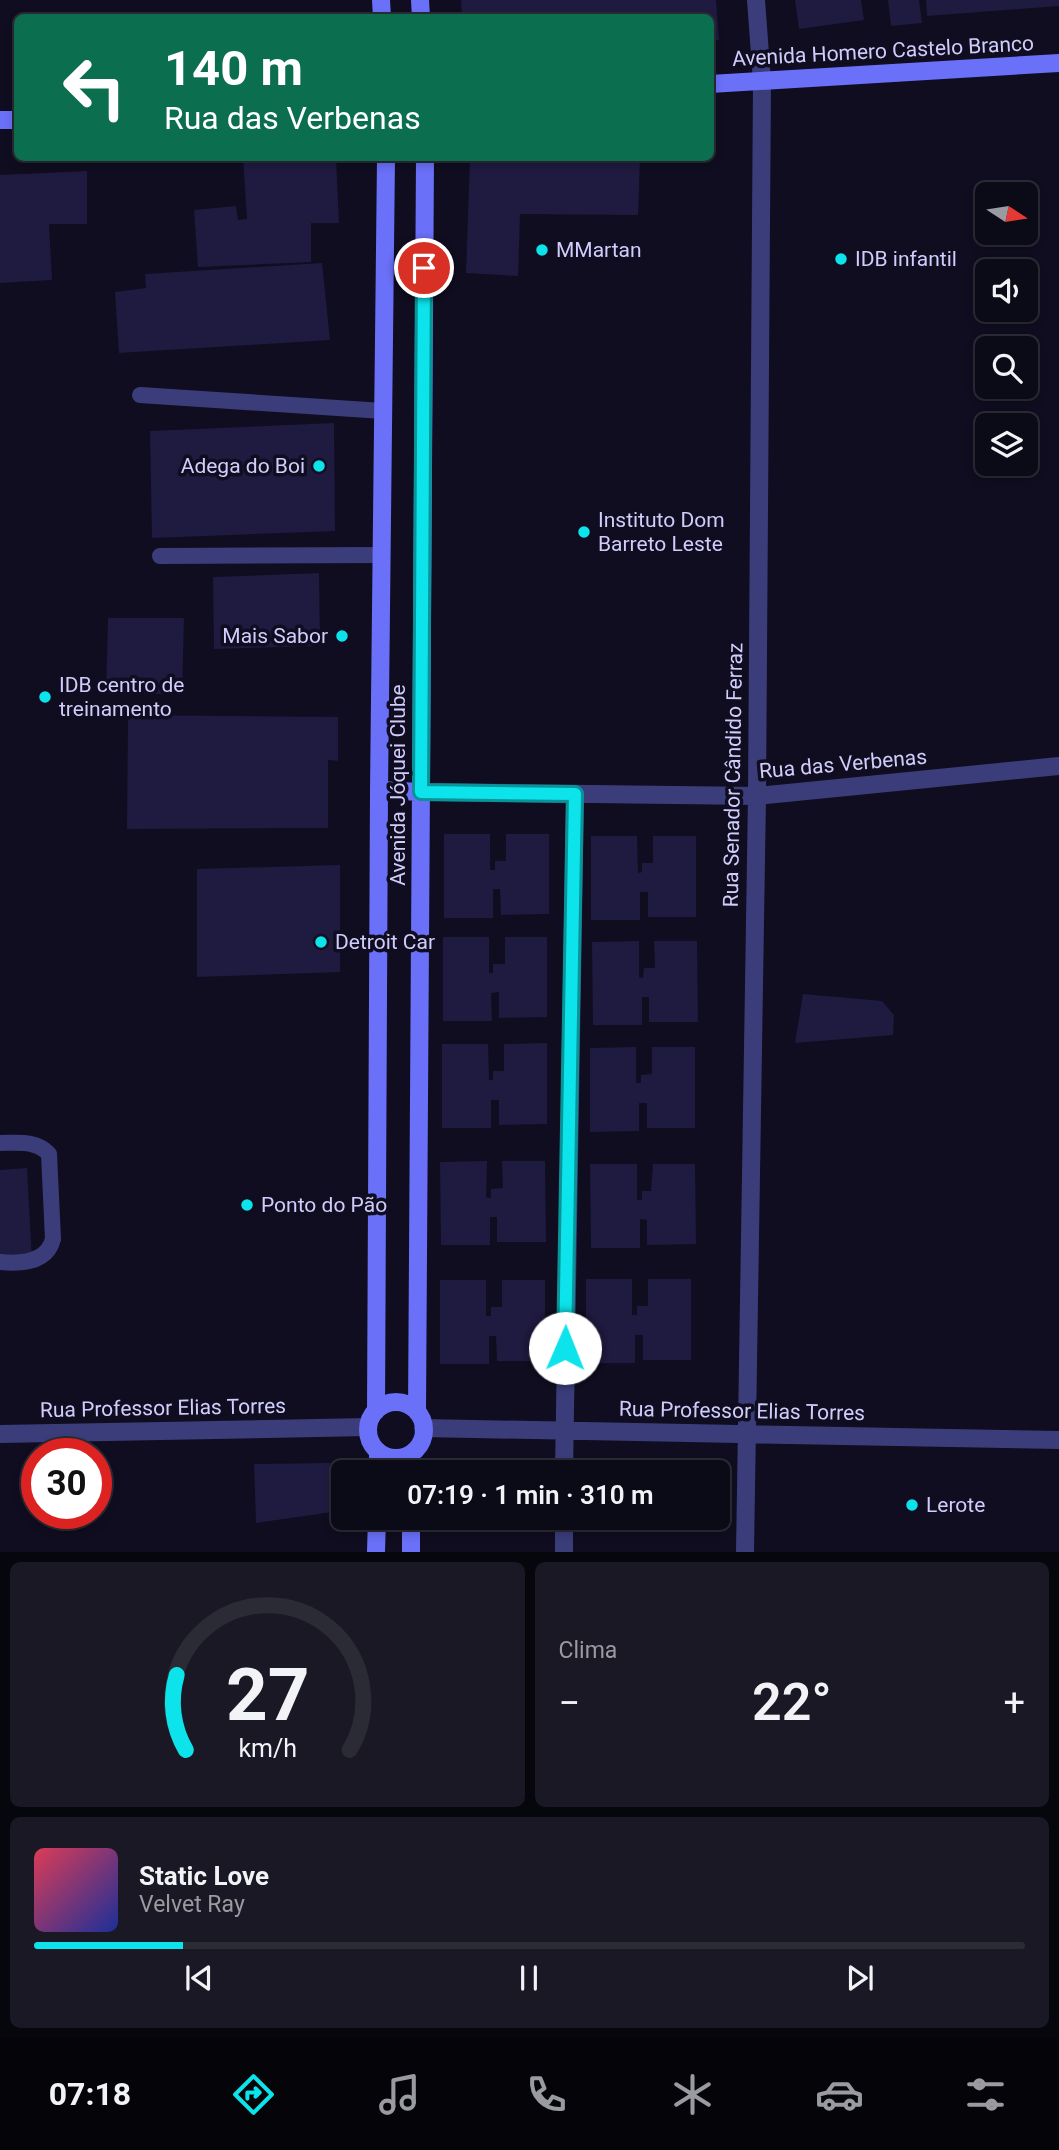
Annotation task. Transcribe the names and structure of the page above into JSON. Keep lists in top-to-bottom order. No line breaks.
{"streets":{"main road":["Avenida Homero Castelo Branco","Avenida Jóquei Clube"],"street":["Rua das Verbenas","Rua Senador Cândido Ferraz","Rua Professor Elias Torres"]},"crossings":[["Avenida Homero Castelo Branco","Rua Senador Cândido Ferraz"],["Rua das Verbenas","Rua Senador Cândido Ferraz"],["Rua das Verbenas","Avenida Jóquei Clube"],["Rua Senador Cândido Ferraz","Rua Professor Elias Torres"],["Avenida Jóquei Clube","Rua Professor Elias Torres"]],"places":["MMartan","IDB infantil","Adega do Boi","Instituto Dom Barreto Leste","Mais Sabor","IDB centro de treinamento","Detroit Car","Ponto do Pão","Lerote"],"north":"right","page":{"turn":["140 m","Rua das Verbenas"],"limit":"30","trip":"07:19 · 1 min · 310 m","tile":"Clima","heat":["−","22°","+"],"song":["Static Love","Velvet Ray"],"tabs":"07:18","gauge":["27","km/h"]}}
